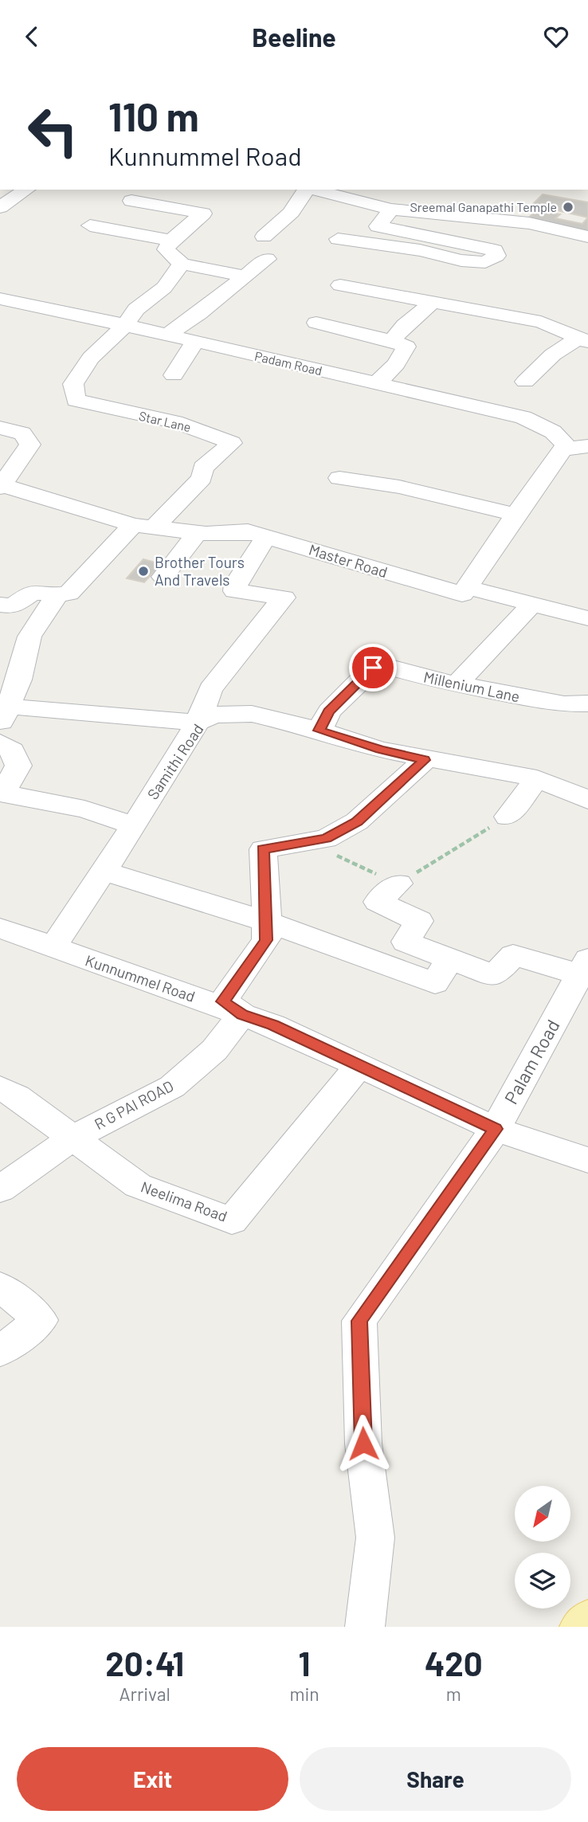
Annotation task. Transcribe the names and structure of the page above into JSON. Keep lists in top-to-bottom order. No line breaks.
{"streets":{"street":["Padam Road","Star Lane","Master Road","Millenium Lane","Samithi Road","Kunnummel Road","Palam Road","R G PAI ROAD","Neelima Road"]},"crossings":[["Padam Road","Star Lane"],["Star Lane","Master Road"],["Millenium Lane","Samithi Road"],["Samithi Road","Kunnummel Road"],["Kunnummel Road","Palam Road"],["Kunnummel Road","R G PAI ROAD"],["Kunnummel Road","Neelima Road"],["R G PAI ROAD","Neelima Road"]],"places":["Sreemal Ganapathi Temple","Brother Tours And Travels"],"north":"bottom left","page":{"header":"Beeline","turn":["110 m","Kunnummel Road"],"eta":["20:41","Arrival","1","min","420","m"],"buttons":["Exit","Share"]}}
